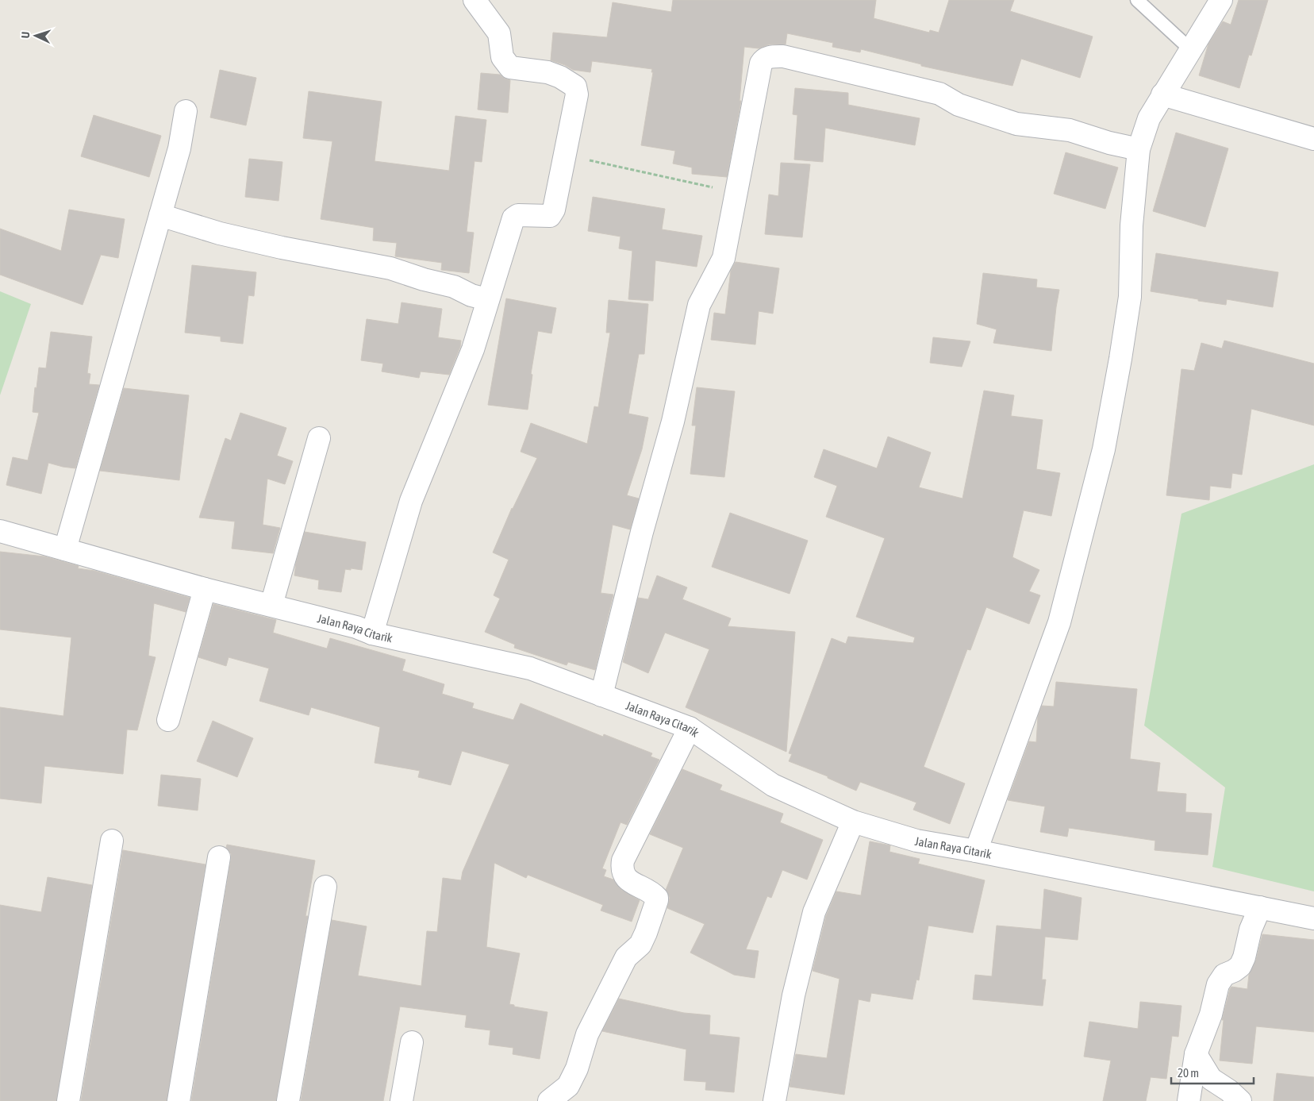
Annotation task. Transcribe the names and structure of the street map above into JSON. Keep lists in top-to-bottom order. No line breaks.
{"streets":{"street":["Jalan Raya Citarik"]},"scale_bar":"20 m","north":"left"}
